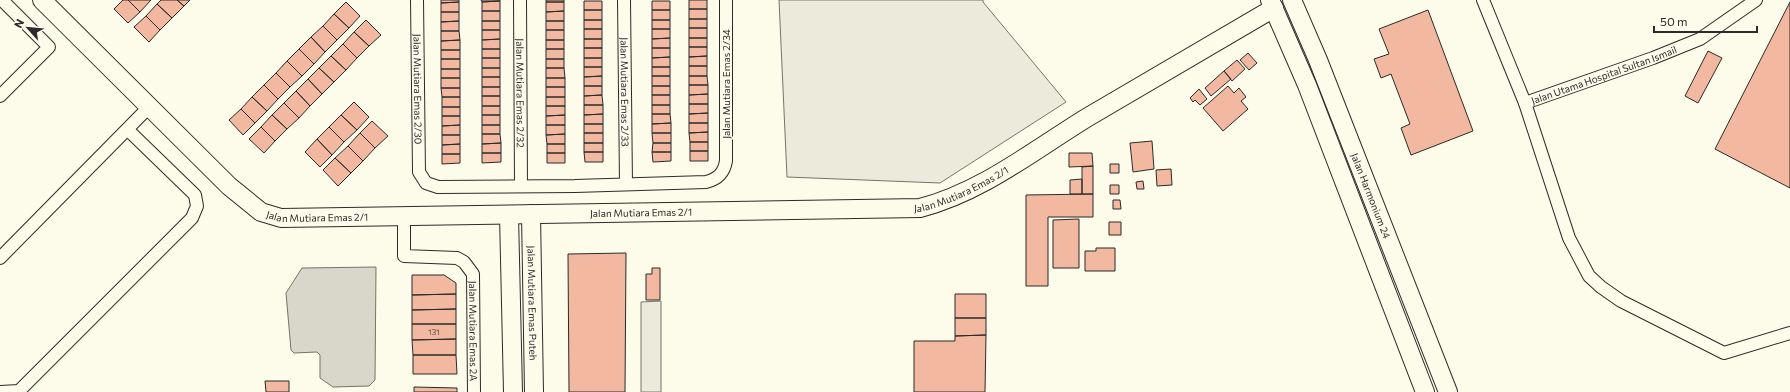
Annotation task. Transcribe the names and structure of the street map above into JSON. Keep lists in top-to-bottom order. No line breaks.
{"streets":{"street":["Jalan Utama Hospital Sultan Ismail","Jalan Mutiara Emas 2/34","Jalan Mutiara Emas 2/30","Jalan Mutiara Emas 2/33","Jalan Mutiara Emas 2/32","Jalan Mutiara Emas 2/1","Jalan Harmonium 24","Jalan Mutiara Emas Puteh","Jalan Mutiara Emas 2A"]},"crossings":[["Jalan Mutiara Emas 2/34","Jalan Mutiara Emas 2/33"],["Jalan Mutiara Emas 2/30","Jalan Mutiara Emas 2/32"],["Jalan Mutiara Emas 2/1","Jalan Harmonium 24"],["Jalan Mutiara Emas 2/1","Jalan Mutiara Emas Puteh"],["Jalan Mutiara Emas 2/1","Jalan Mutiara Emas 2A"]],"house_numbers":["131"],"scale_bar":"50 m","north":"top left"}
